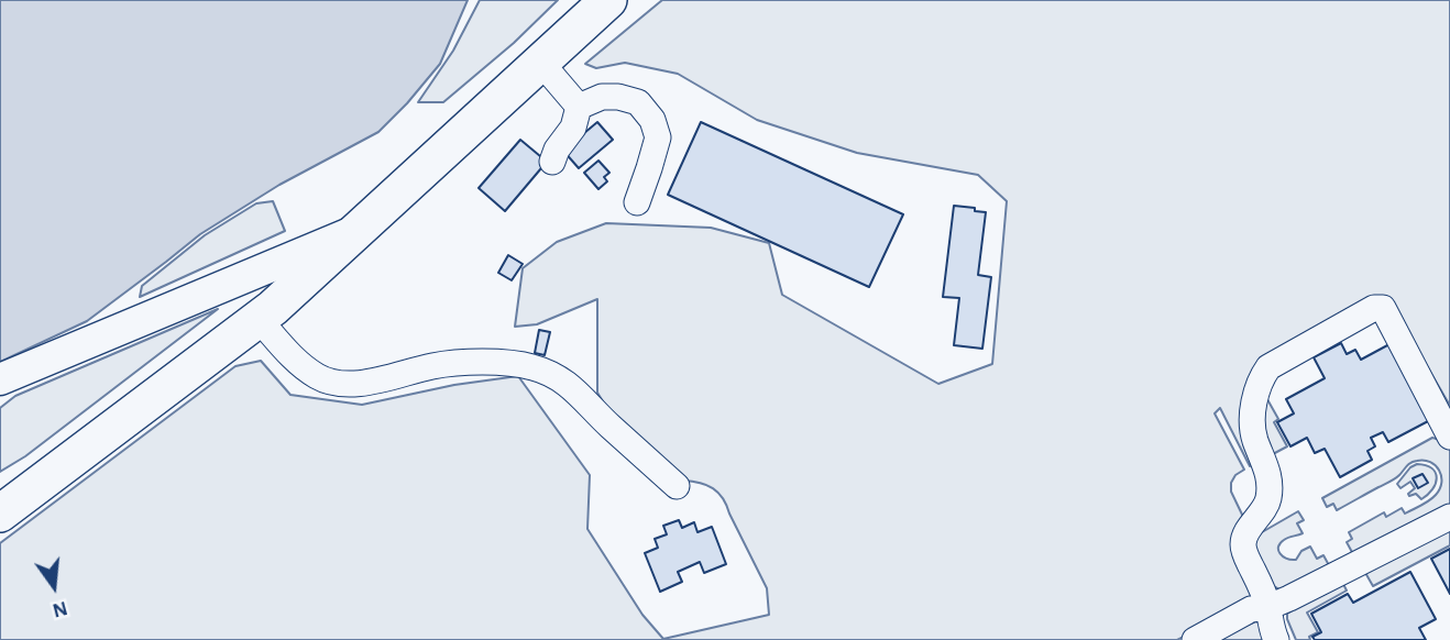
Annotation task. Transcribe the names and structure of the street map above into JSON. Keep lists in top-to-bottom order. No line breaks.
{"north":"bottom"}
